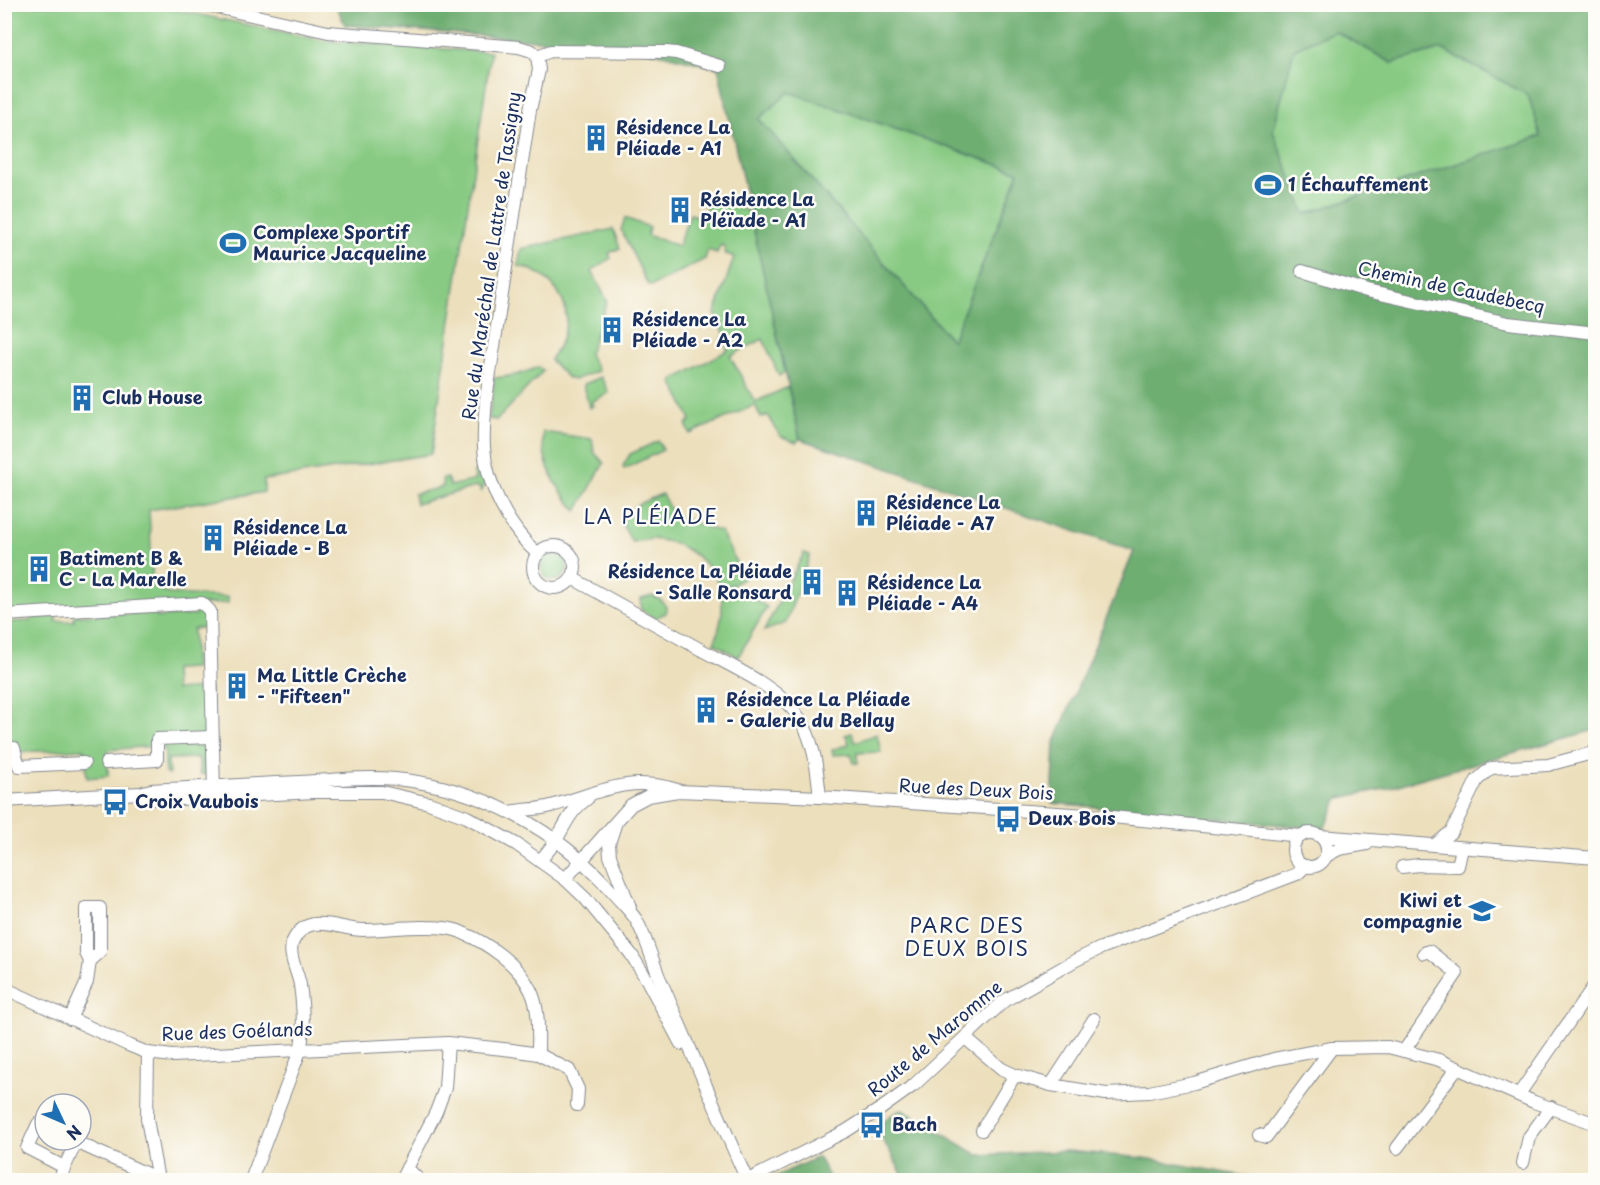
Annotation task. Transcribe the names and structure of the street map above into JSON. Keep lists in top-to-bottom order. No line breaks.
{"streets":{"street":["Rue du Maréchal de Lattre de Tassigny","Chemin de Caudebecq","Rue des Deux Bois","Rue des Goélands","Route de Maromme"]},"crossings":[["Rue des Deux Bois","Route de Maromme"]],"districts":["LA PLÉIADE","PARC DES DEUX BOIS"],"places":{"building":["Résidence La Pléiade - A1","Résidence La Pléïade - A1","Résidence La Pléiade - A2","Club House","Résidence La Pléiade - A7","Résidence La Pléiade - B","Batiment B & C - La Marelle","Résidence La Pléiade - Salle Ronsard","Résidence La Pléiade - A4","Ma Little Crèche - \"Fifteen\"","Résidence La Pléiade - Galerie du Bellay"],"sports":["1 Échauffement","Complexe Sportif Maurice Jacqueline"],"bus stop":["Croix Vaubois","Deux Bois","Bach"],"school or university":["Kiwi et compagnie"]},"north":"bottom right"}
